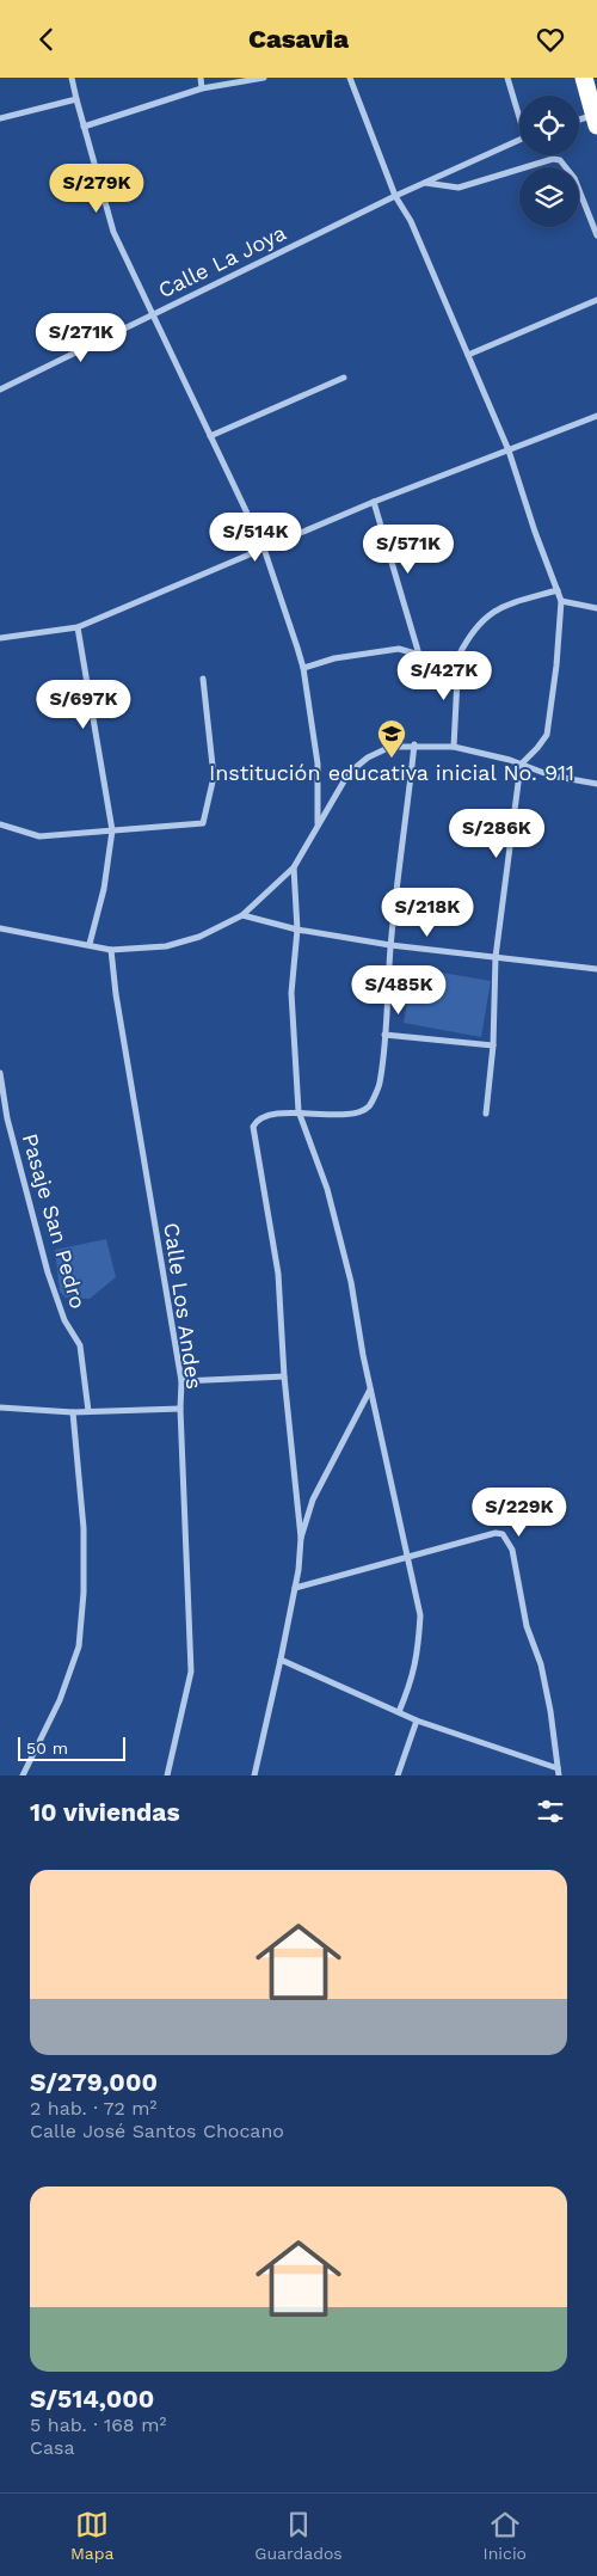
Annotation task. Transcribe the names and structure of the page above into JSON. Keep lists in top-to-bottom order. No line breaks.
{"streets":{"street":["Calle La Joya","Pasaje San Pedro","Calle Los Andes"]},"places":{"school or university":["Institución educativa inicial No. 911"]},"scale_bar":"50 m","page":{"header":"Casavia","price":["S/279K","S/271K","S/514K","S/571K","S/427K","S/697K","S/286K","S/218K","S/485K","S/229K"],"scale":"50 m","heading":"10 viviendas","list":[{"name":"S/279,000","note":"2 hab. · 72 m² · Calle José Santos Chocano"},{"name":"S/514,000","note":"5 hab. · 168 m² · Casa"}],"tabs":["Mapa","Guardados","Inicio"]}}
